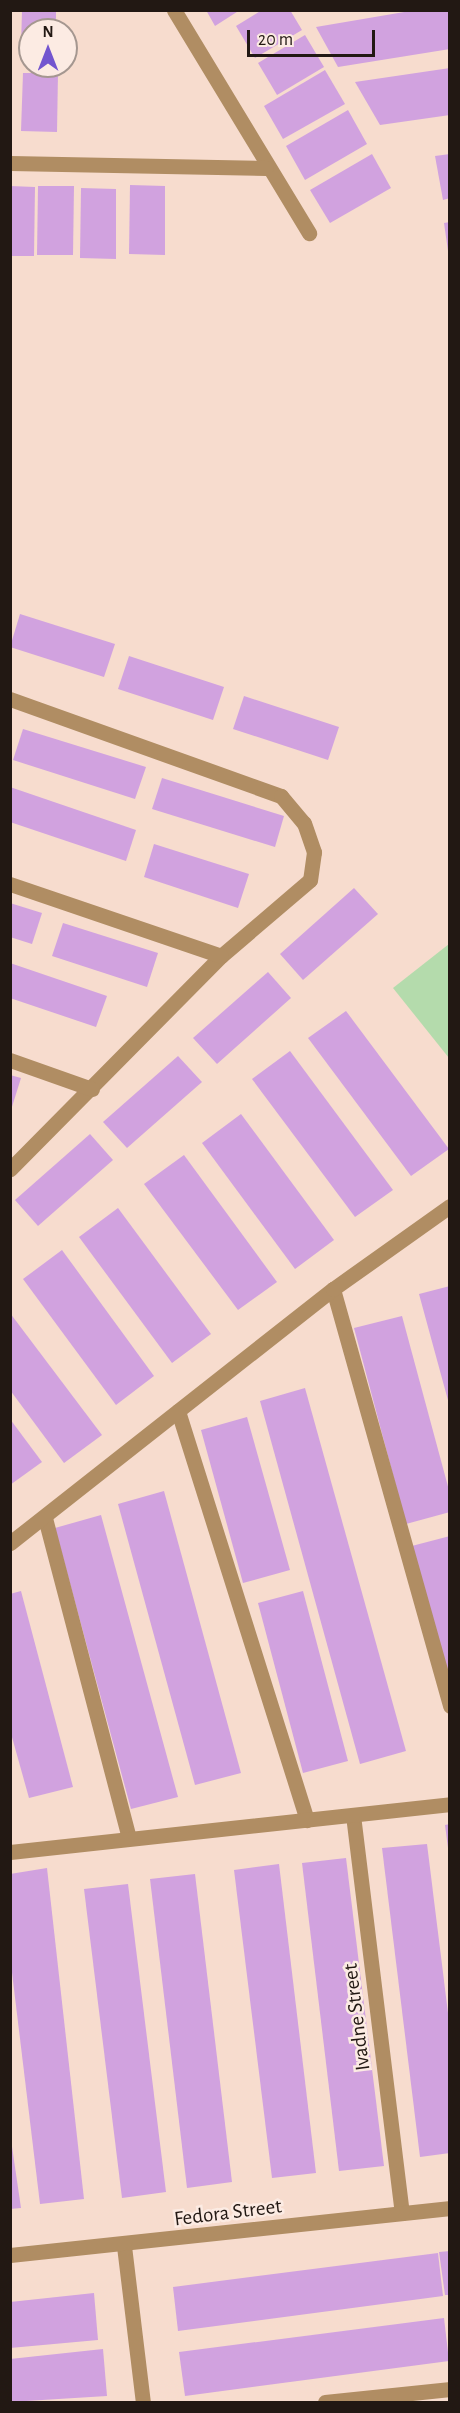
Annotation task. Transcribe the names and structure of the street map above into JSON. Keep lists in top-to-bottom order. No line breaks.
{"streets":{"street":["Ivadne Street","Fedora Street"]},"crossings":[["Ivadne Street","Fedora Street"]],"scale_bar":"20 m","north":"top"}
